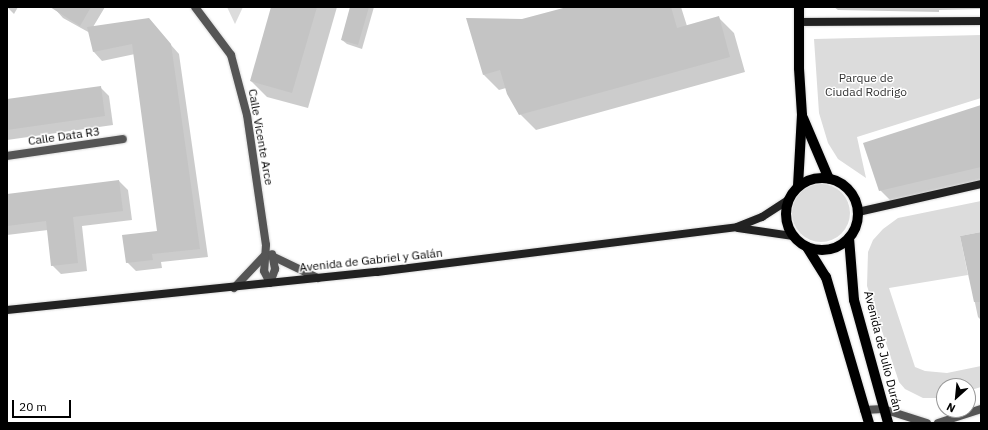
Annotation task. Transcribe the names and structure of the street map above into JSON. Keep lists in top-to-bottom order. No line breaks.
{"streets":{"main road":["Avenida de Julio Durán"],"street":["Calle Data R3","Calle Vicente Arce","Avenida de Gabriel y Galán"]},"crossings":[["Avenida de Gabriel y Galán","Avenida de Julio Durán"]],"parks":["Parque de Ciudad Rodrigo"],"scale_bar":"20 m","north":"bottom left"}
